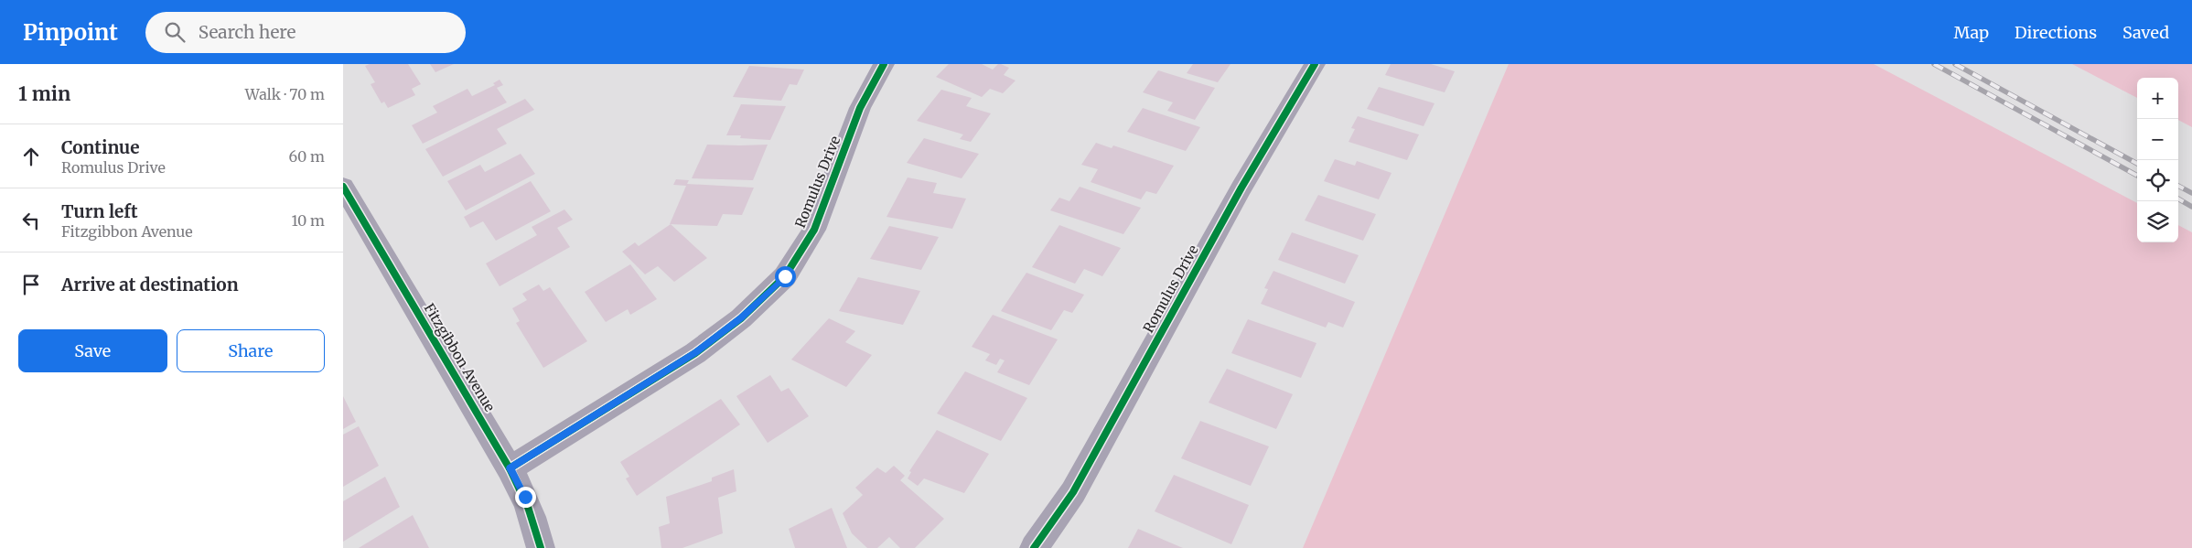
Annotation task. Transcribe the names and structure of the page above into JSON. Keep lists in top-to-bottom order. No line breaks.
{"streets":{"street":["Romulus Drive","Fitzgibbon Avenue"]},"crossings":[["Romulus Drive","Fitzgibbon Avenue"]],"page":{"header":"Pinpoint","search":"Search here","nav":["Map","Directions","Saved"],"heading":["1 min","Walk · 70 m"],"map_buttons":["+","−"],"list":[["Continue","Romulus Drive","60 m"],["Turn left","Fitzgibbon Avenue","10 m"],"Arrive at destination"],"buttons":["Save","Share"]}}
